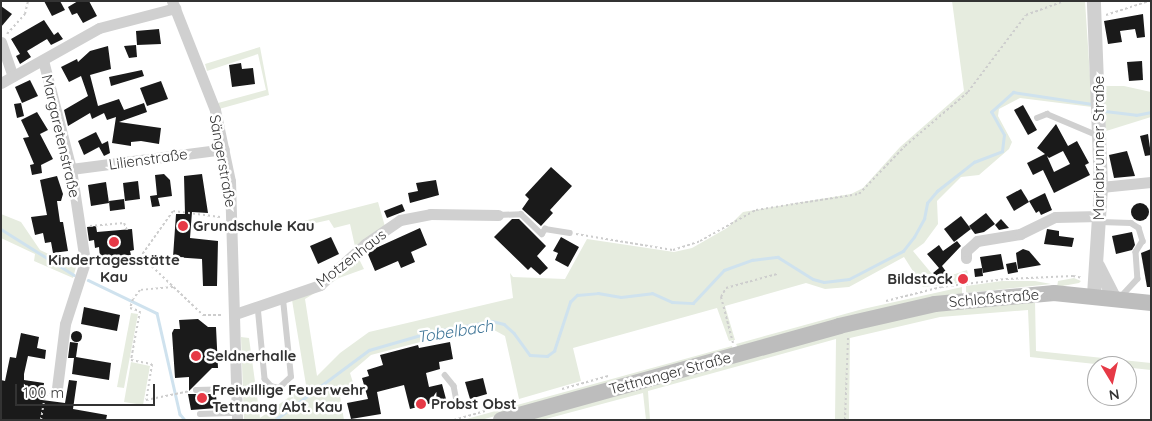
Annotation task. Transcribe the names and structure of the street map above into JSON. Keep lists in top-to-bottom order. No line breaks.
{"streets":{"main road":["Schloßstraße","Tettnanger Straße"],"street":["Margaretenstraße","Mariabrunner Straße","Lilienstraße","Sängerstraße","Motzenhaus"]},"crossings":[["Margaretenstraße","Lilienstraße"],["Mariabrunner Straße","Schloßstraße"],["Lilienstraße","Sängerstraße"],["Sängerstraße","Motzenhaus"],["Schloßstraße","Tettnanger Straße"]],"water":["Tobelbach"],"places":["Grundschule Kau","Kindertagesstätte Kau","Bildstock","Seldnerhalle","Freiwillige Feuerwehr Tettnang Abt. Kau","Probst Obst"],"scale_bar":"100 m","north":"bottom"}
